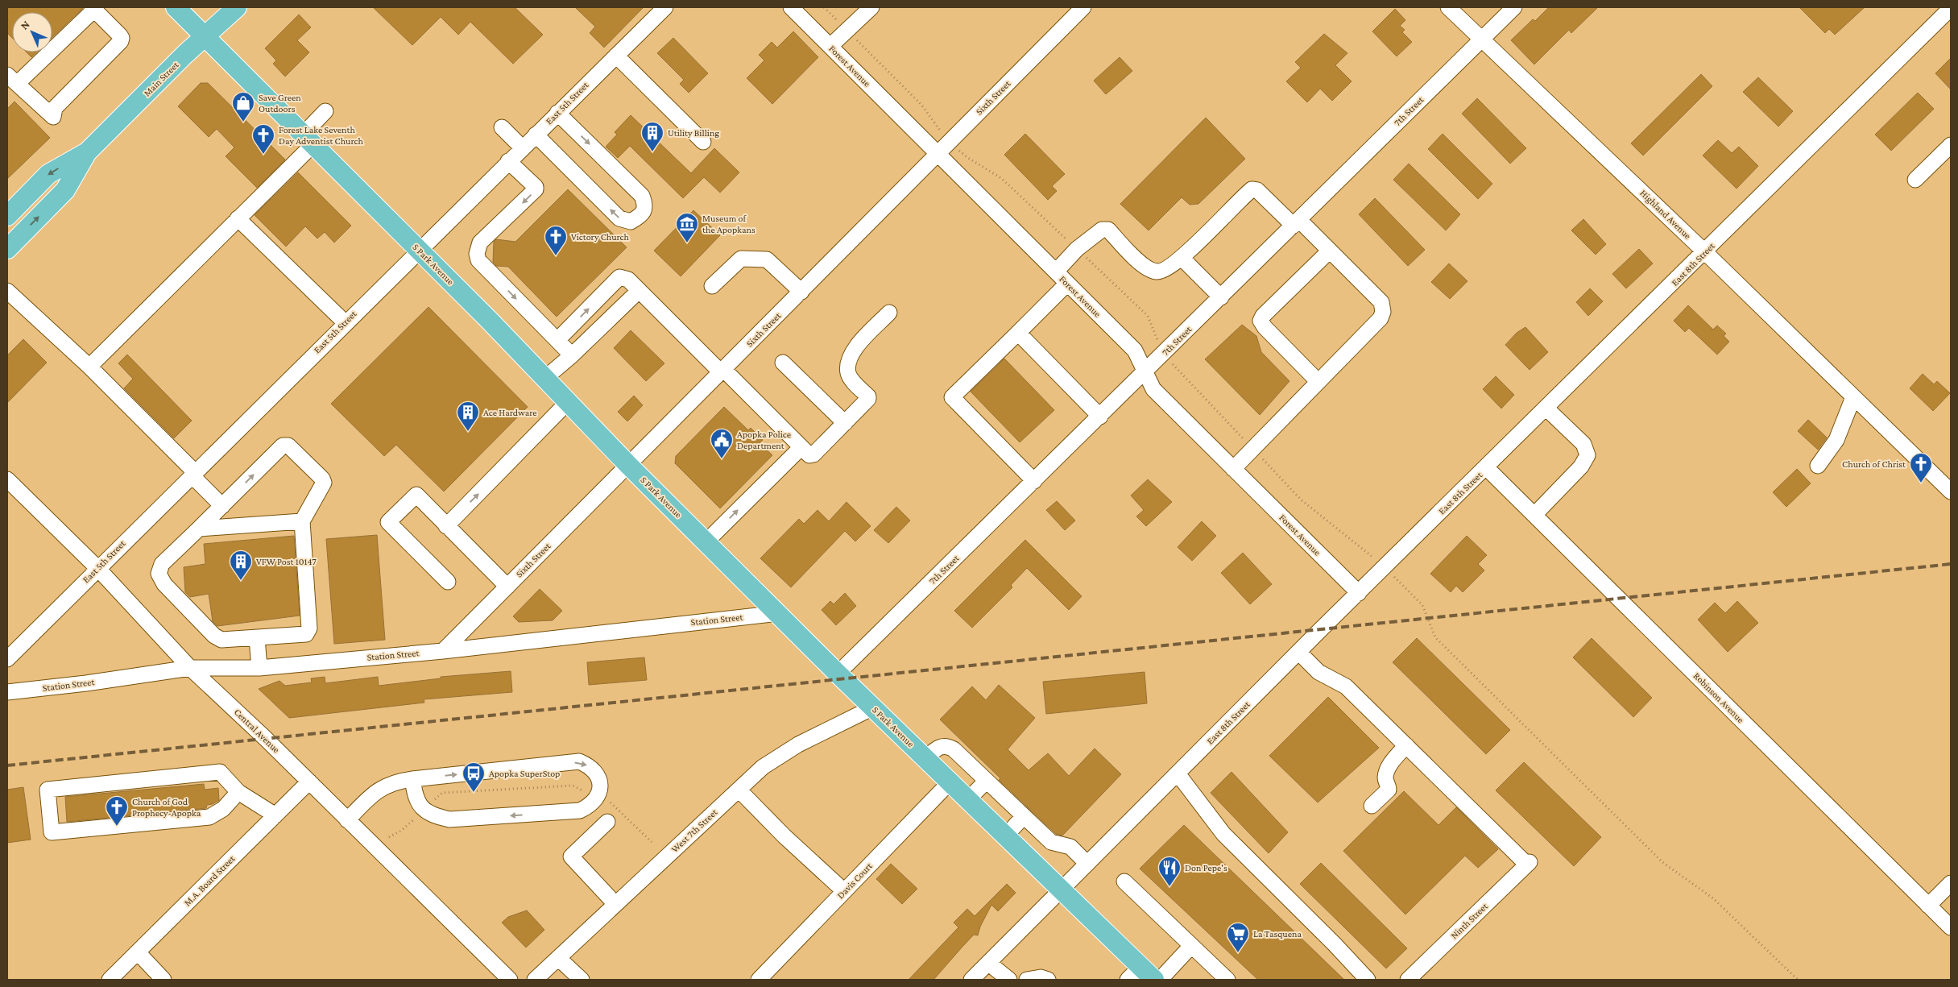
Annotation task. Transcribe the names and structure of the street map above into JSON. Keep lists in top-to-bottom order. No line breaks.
{"streets":{"main road":["Main Street","S Park Avenue"],"street":["Forest Avenue","Sixth Street","East 5th Street","7th Street","Highland Avenue","East 8th Street","Station Street","Robinson Avenue","Central Avenue","West 7th Street","M.A. Board Street","Davis Court","Ninth Street"]},"crossings":[["Forest Avenue","Sixth Street"],["Forest Avenue","7th Street"],["Forest Avenue","East 8th Street"],["Main Street","S Park Avenue"],["Sixth Street","S Park Avenue"],["Sixth Street","Station Street"],["East 5th Street","S Park Avenue"],["East 5th Street","Central Avenue"],["7th Street","Highland Avenue"],["7th Street","S Park Avenue"],["Highland Avenue","East 8th Street"],["S Park Avenue","East 8th Street"],["S Park Avenue","Station Street"],["S Park Avenue","West 7th Street"],["S Park Avenue","Davis Court"],["East 8th Street","Robinson Avenue"],["Station Street","Central Avenue"],["Central Avenue","M.A. Board Street"]],"places":{"shop":["Save Green Outdoors"],"building":["Utility Billing","Ace Hardware","VFW Post 10147"],"church":["Forest Lake Seventh Day Adventist Church","Victory Church","Church of Christ","Church of God Prophecy-Apopka"],"museum":["Museum of the Apopkans"],"public building":["Apopka Police Department"],"bus stop":["Apopka SuperStop"],"restaurant":["Don Pepe's"],"supermarket":["La Tasquena"]},"north":"top left"}
